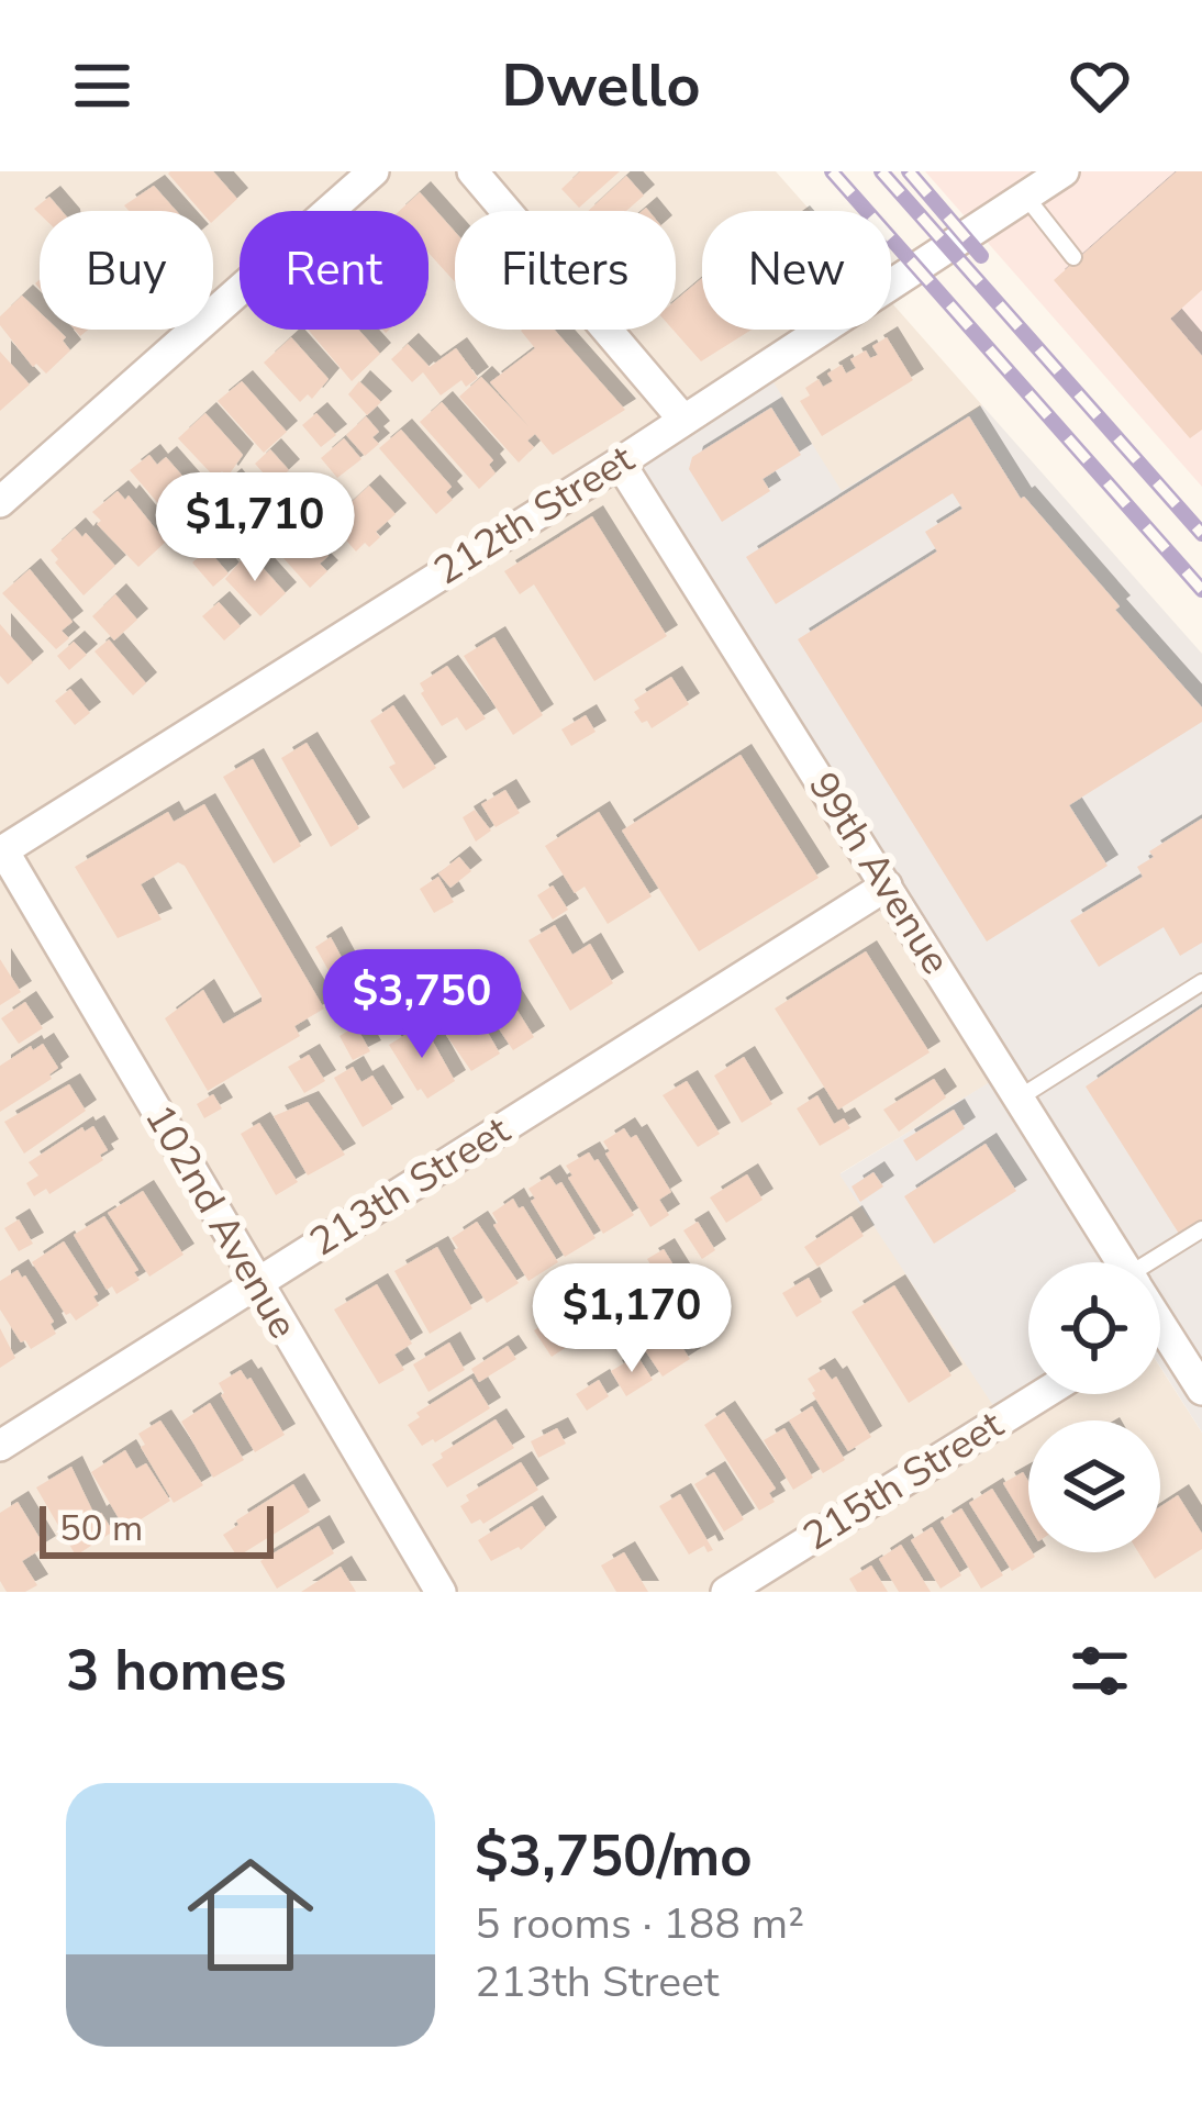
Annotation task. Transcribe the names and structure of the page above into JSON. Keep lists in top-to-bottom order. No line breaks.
{"streets":{"street":["212th Street","99th Avenue","213th Street","102nd Avenue","215th Street"]},"crossings":[["212th Street","99th Avenue"],["212th Street","102nd Avenue"],["99th Avenue","213th Street"],["213th Street","102nd Avenue"]],"scale_bar":"50 m","page":{"header":"Dwello","chip":["Buy","Rent","Filters","New"],"price":["$1,710","$3,750","$1,170"],"scale":"50 m","heading":"3 homes","list":[{"name":"$3,750/mo","note":"5 rooms · 188 m² · 213th Street"}]}}
